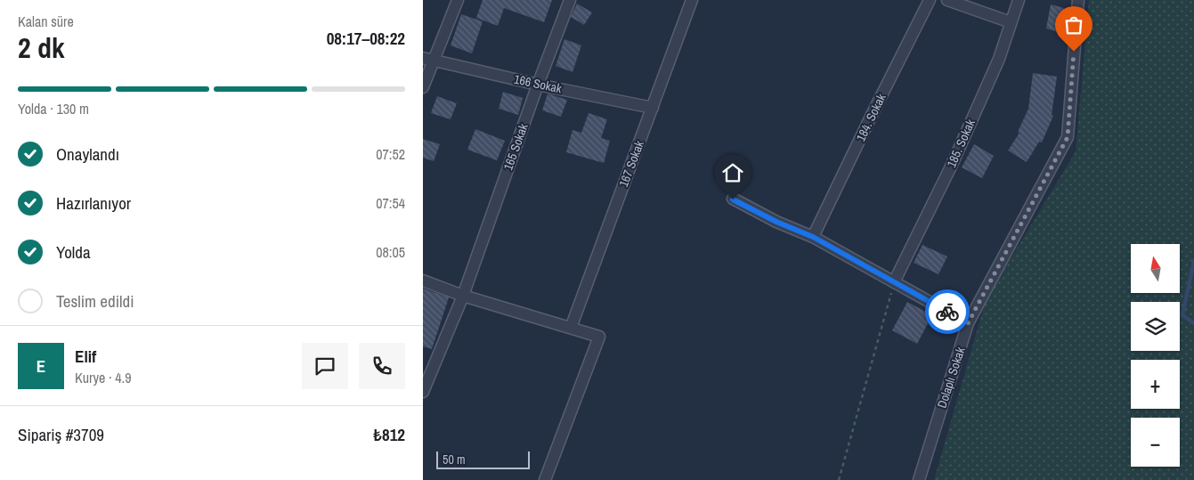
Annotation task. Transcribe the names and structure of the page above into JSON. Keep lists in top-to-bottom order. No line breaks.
{"streets":{"street":["166 Sokak","184. Sokak","185. Sokak","165 Sokak","167 Sokak","Dolaplı Sokak"]},"crossings":[["166 Sokak","165 Sokak"],["166 Sokak","167 Sokak"]],"scale_bar":"50 m","north":"top","page":{"heading":["2 dk","Kalan süre","08:17–08:22"],"panel":["Elif","Kurye · 4.9","Sipariş #3709","₺812"],"bar":"Yolda · 130 m","list":[["Onaylandı","07:52"],["Hazırlanıyor","07:54"],["Yolda","08:05"],"Teslim edildi"],"map_buttons":["+","−"],"round":"E","scale":"50 m"}}
